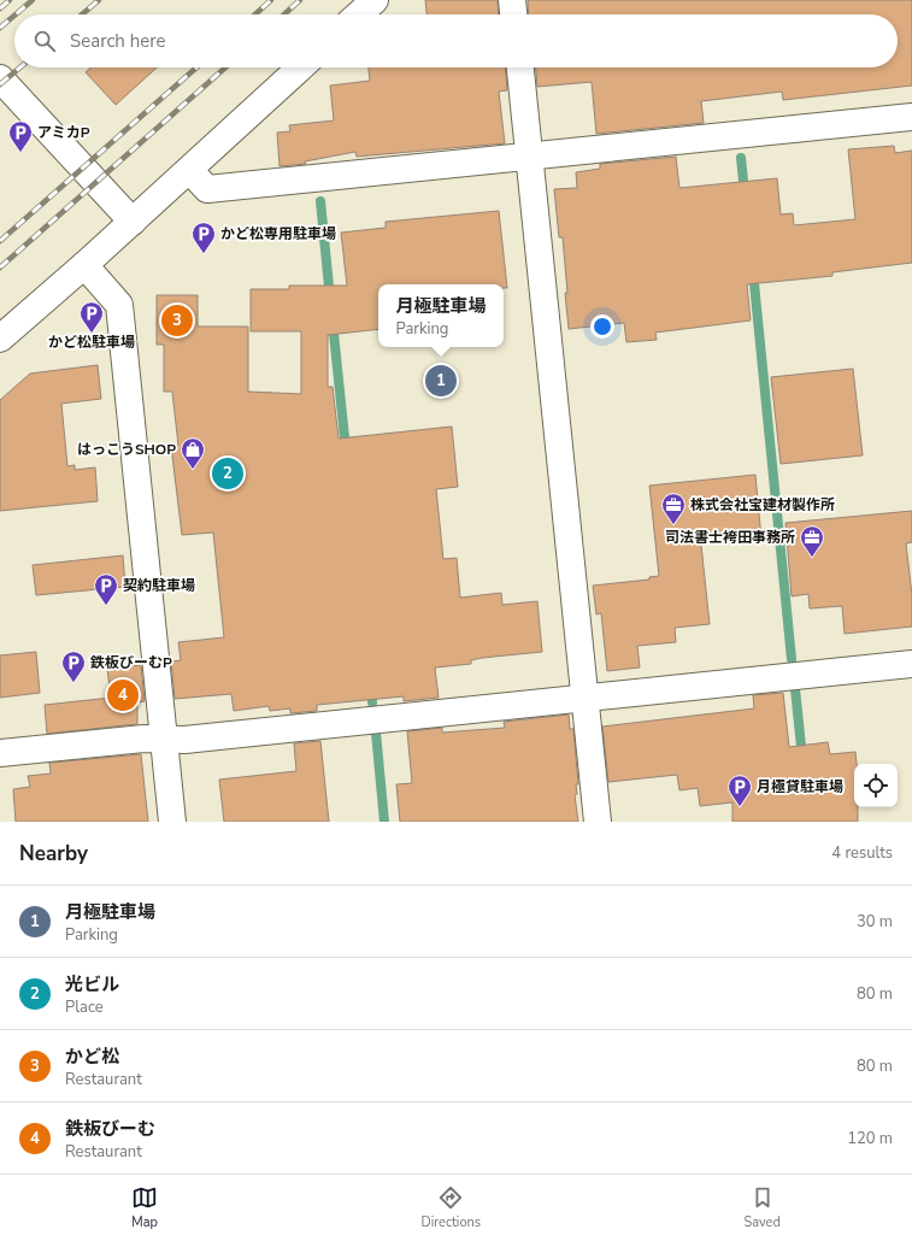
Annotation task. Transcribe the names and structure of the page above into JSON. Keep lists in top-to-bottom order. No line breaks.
{"places":{"parking":["アミカP","かど松専用駐車場","かど松駐車場","契約駐車場","鉄板びーむP","月極貸駐車場"],"shop":["はっこうSHOP"],"office":["株式会社宝建材製作所","司法書士袴田事務所"]},"page":{"search":"Search here","popup":["月極駐車場","Parking"],"pins":["3","1","2","4"],"heading":["Nearby","4 results"],"list":[{"mark":"1","name":"月極駐車場","note":"Parking","value":"30 m"},{"mark":"2","name":"光ビル","note":"Place","value":"80 m"},{"mark":"3","name":"かど松","note":"Restaurant","value":"80 m"},{"mark":"4","name":"鉄板びーむ","note":"Restaurant","value":"120 m"}],"nav":["Map","Directions","Saved"]}}
